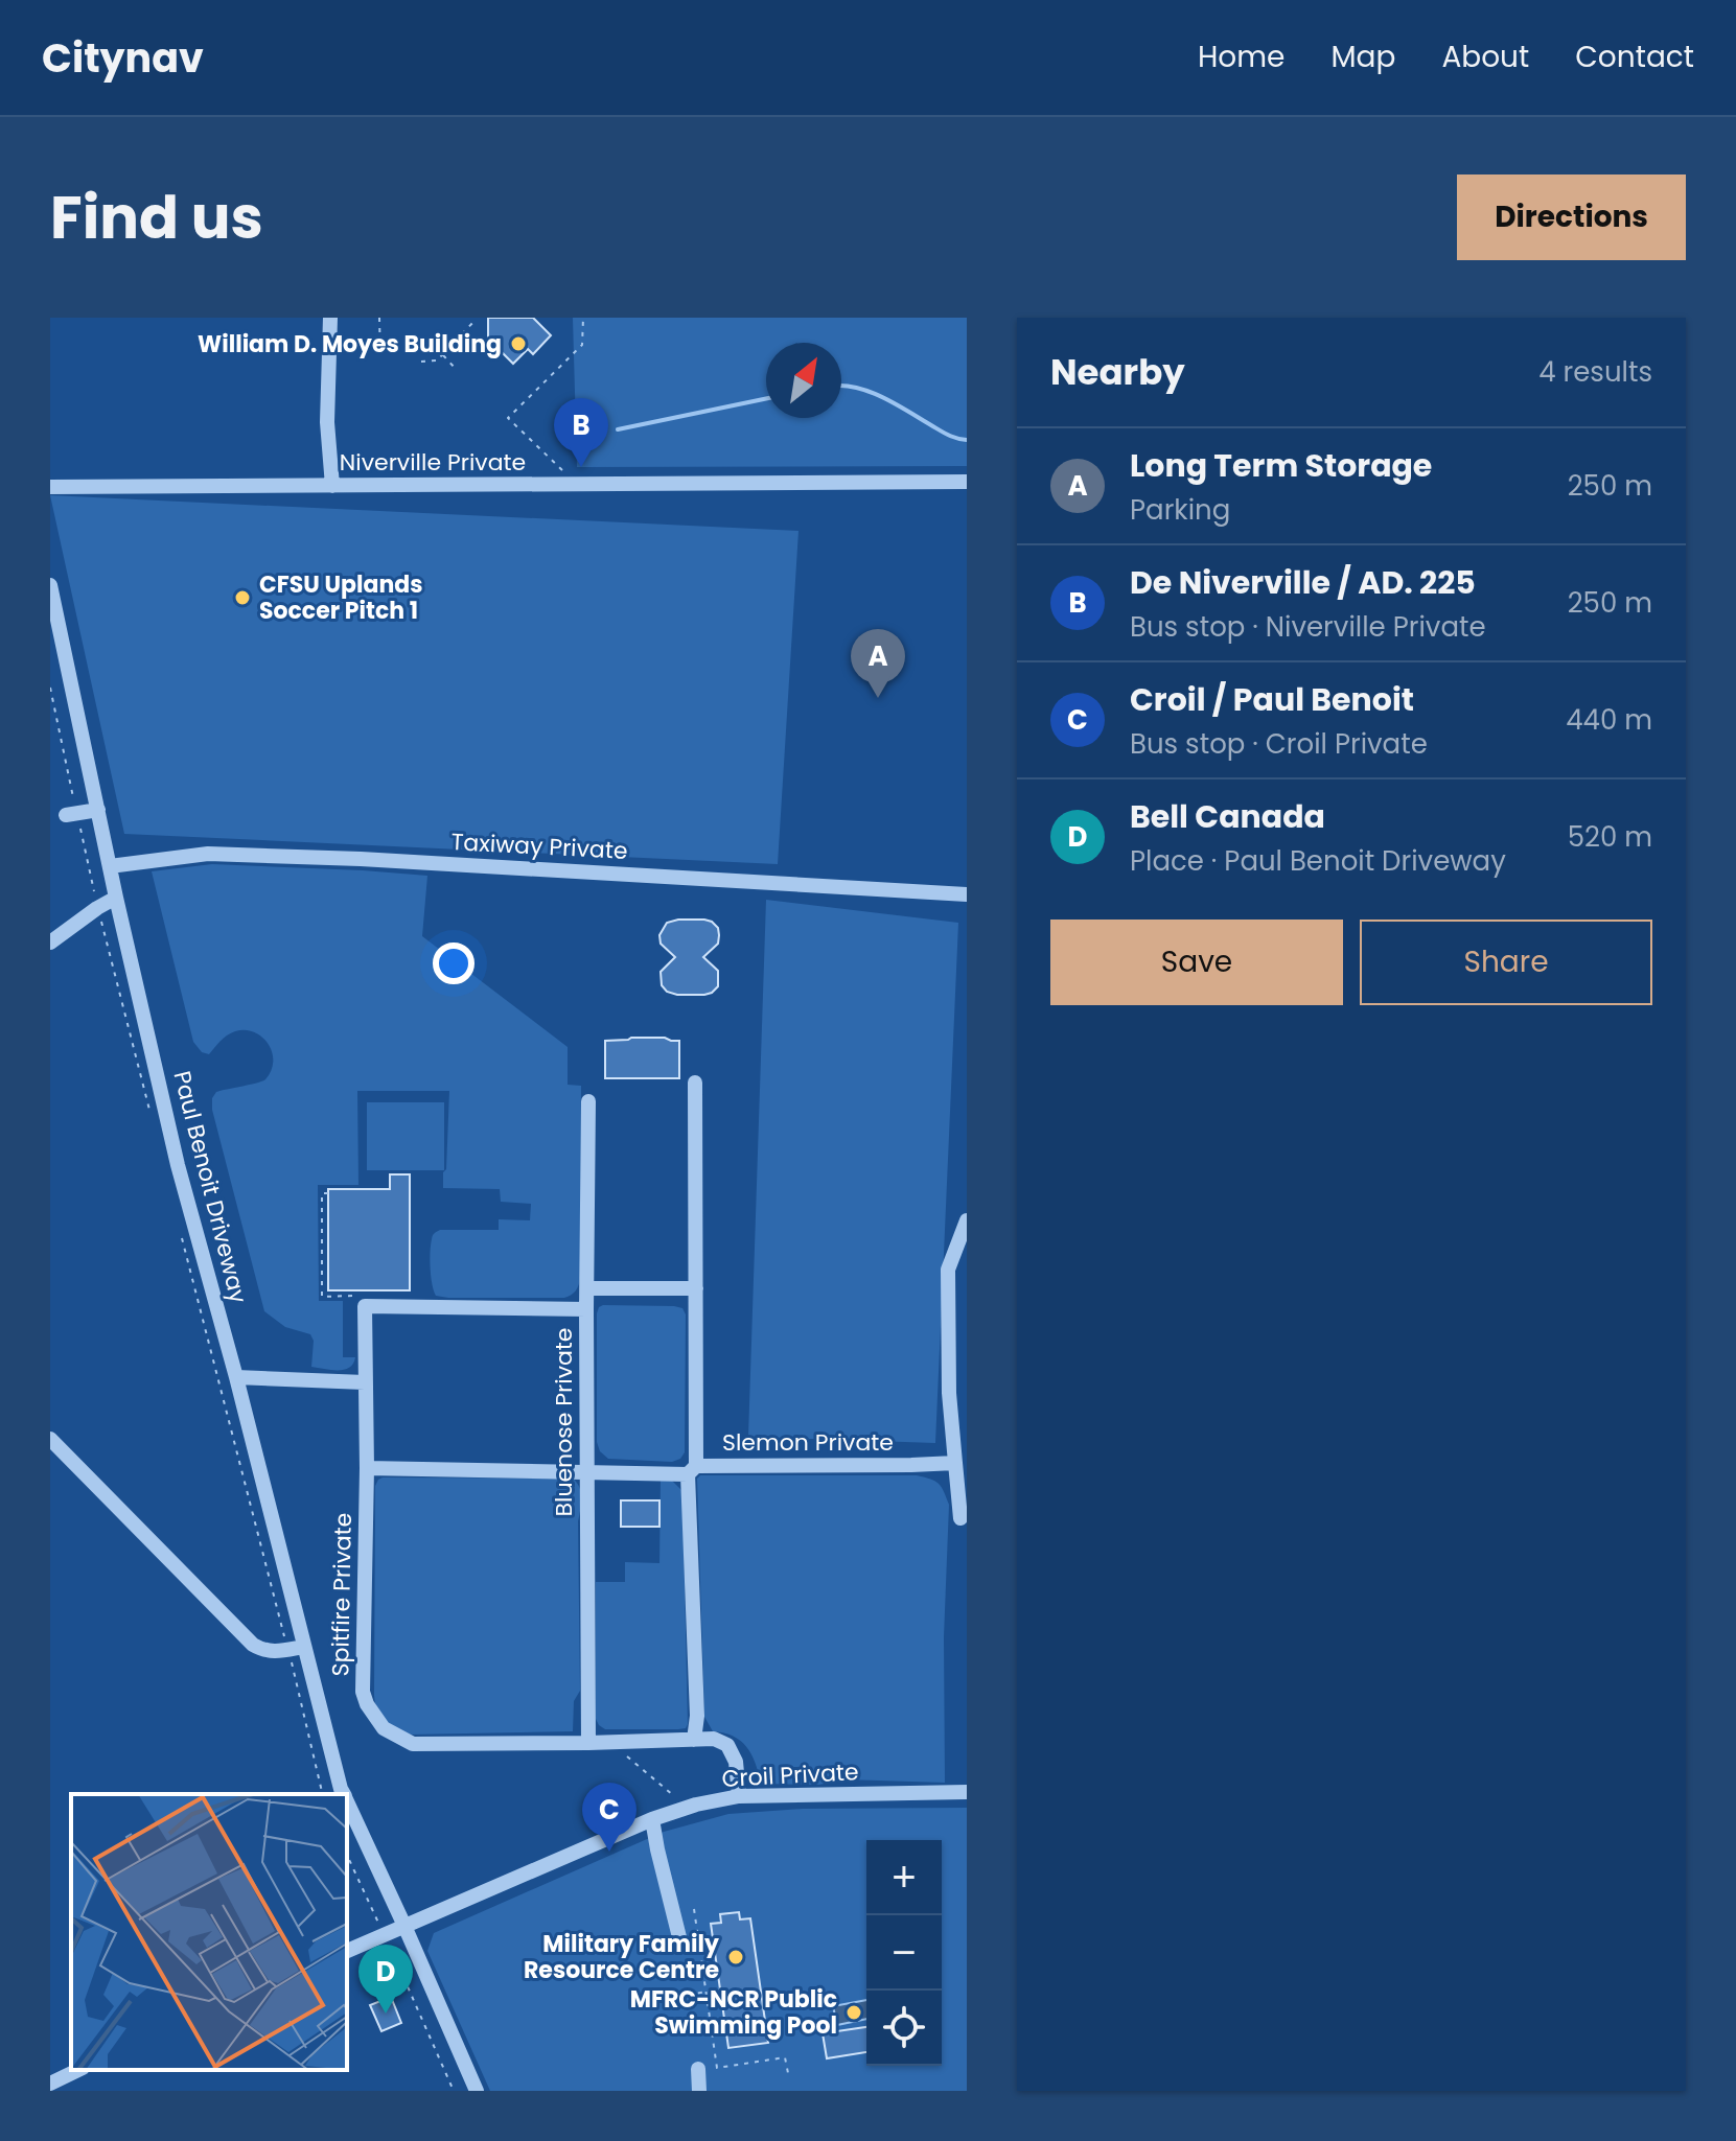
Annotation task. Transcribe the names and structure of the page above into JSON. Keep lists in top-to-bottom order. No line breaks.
{"streets":{"street":["Niverville Private","Taxiway Private","Paul Benoit Driveway","Bluenose Private","Slemon Private","Spitfire Private","Croil Private"]},"crossings":[["Taxiway Private","Paul Benoit Driveway"],["Paul Benoit Driveway","Croil Private"],["Bluenose Private","Slemon Private"],["Bluenose Private","Spitfire Private"],["Slemon Private","Spitfire Private"],["Spitfire Private","Croil Private"]],"places":["William D. Moyes Building","CFSU Uplands Soccer Pitch 1","Military Family Resource Centre","MFRC-NCR Public Swimming Pool"],"north":"top right","page":{"header":"Citynav","nav":["Home","Map","About","Contact"],"title":"Find us","buttons":["Directions",["Save","Share"]],"heading":["Nearby","4 results"],"pins":["B","A","C","D"],"list":[{"mark":"A","name":"Long Term Storage","note":"Parking","value":"250 m"},{"mark":"B","name":"De Niverville / AD. 225","note":"Bus stop · Niverville Private","value":"250 m"},{"mark":"C","name":"Croil / Paul Benoit","note":"Bus stop · Croil Private","value":"440 m"},{"mark":"D","name":"Bell Canada","note":"Place · Paul Benoit Driveway","value":"520 m"}],"map_buttons":["+","−"]}}
